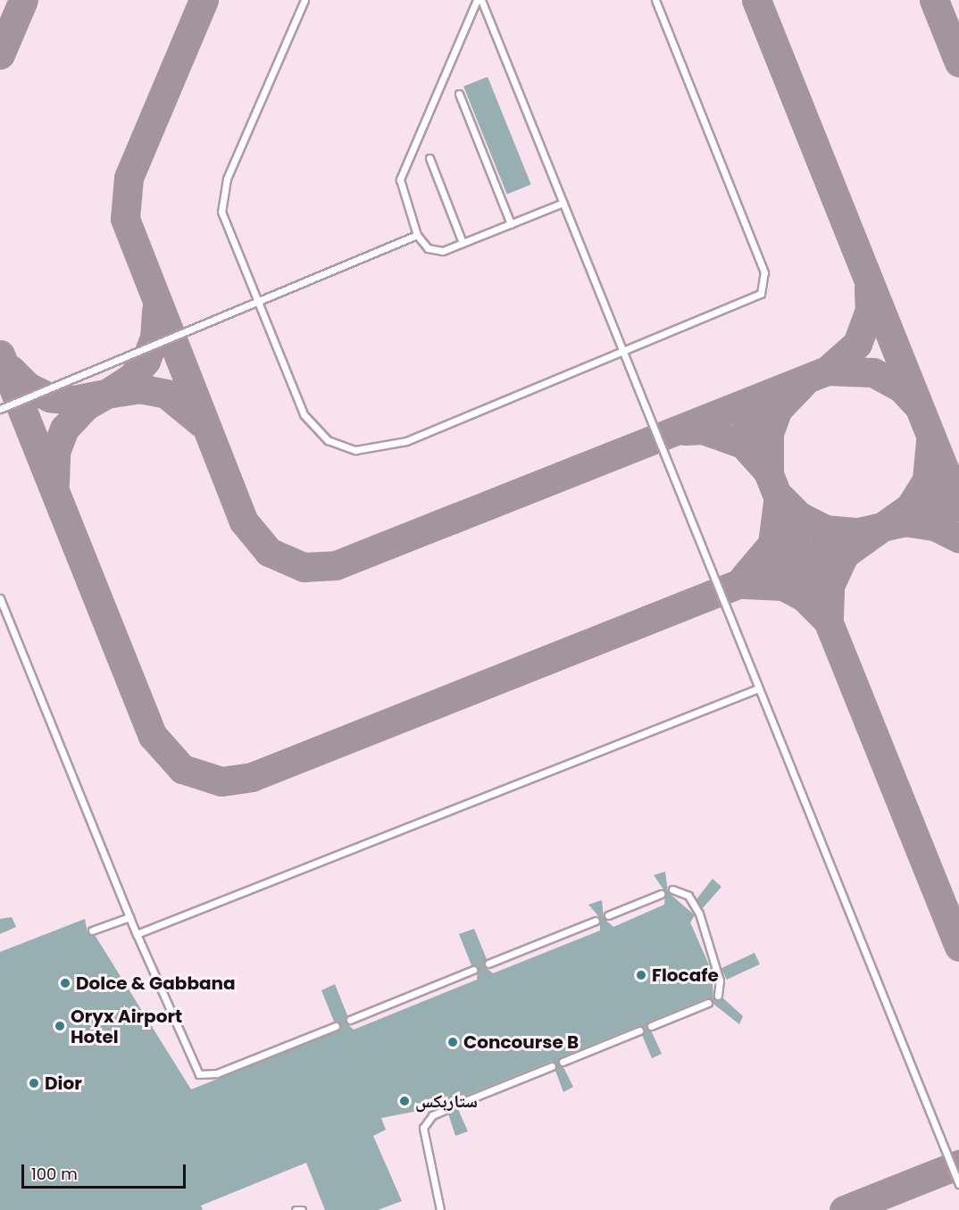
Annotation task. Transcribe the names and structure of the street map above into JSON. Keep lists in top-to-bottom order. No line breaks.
{"places":["Flocafe","Dolce & Gabbana","Oryx Airport Hotel","Concourse B","Dior","ستاربكس"],"scale_bar":"100 m"}
